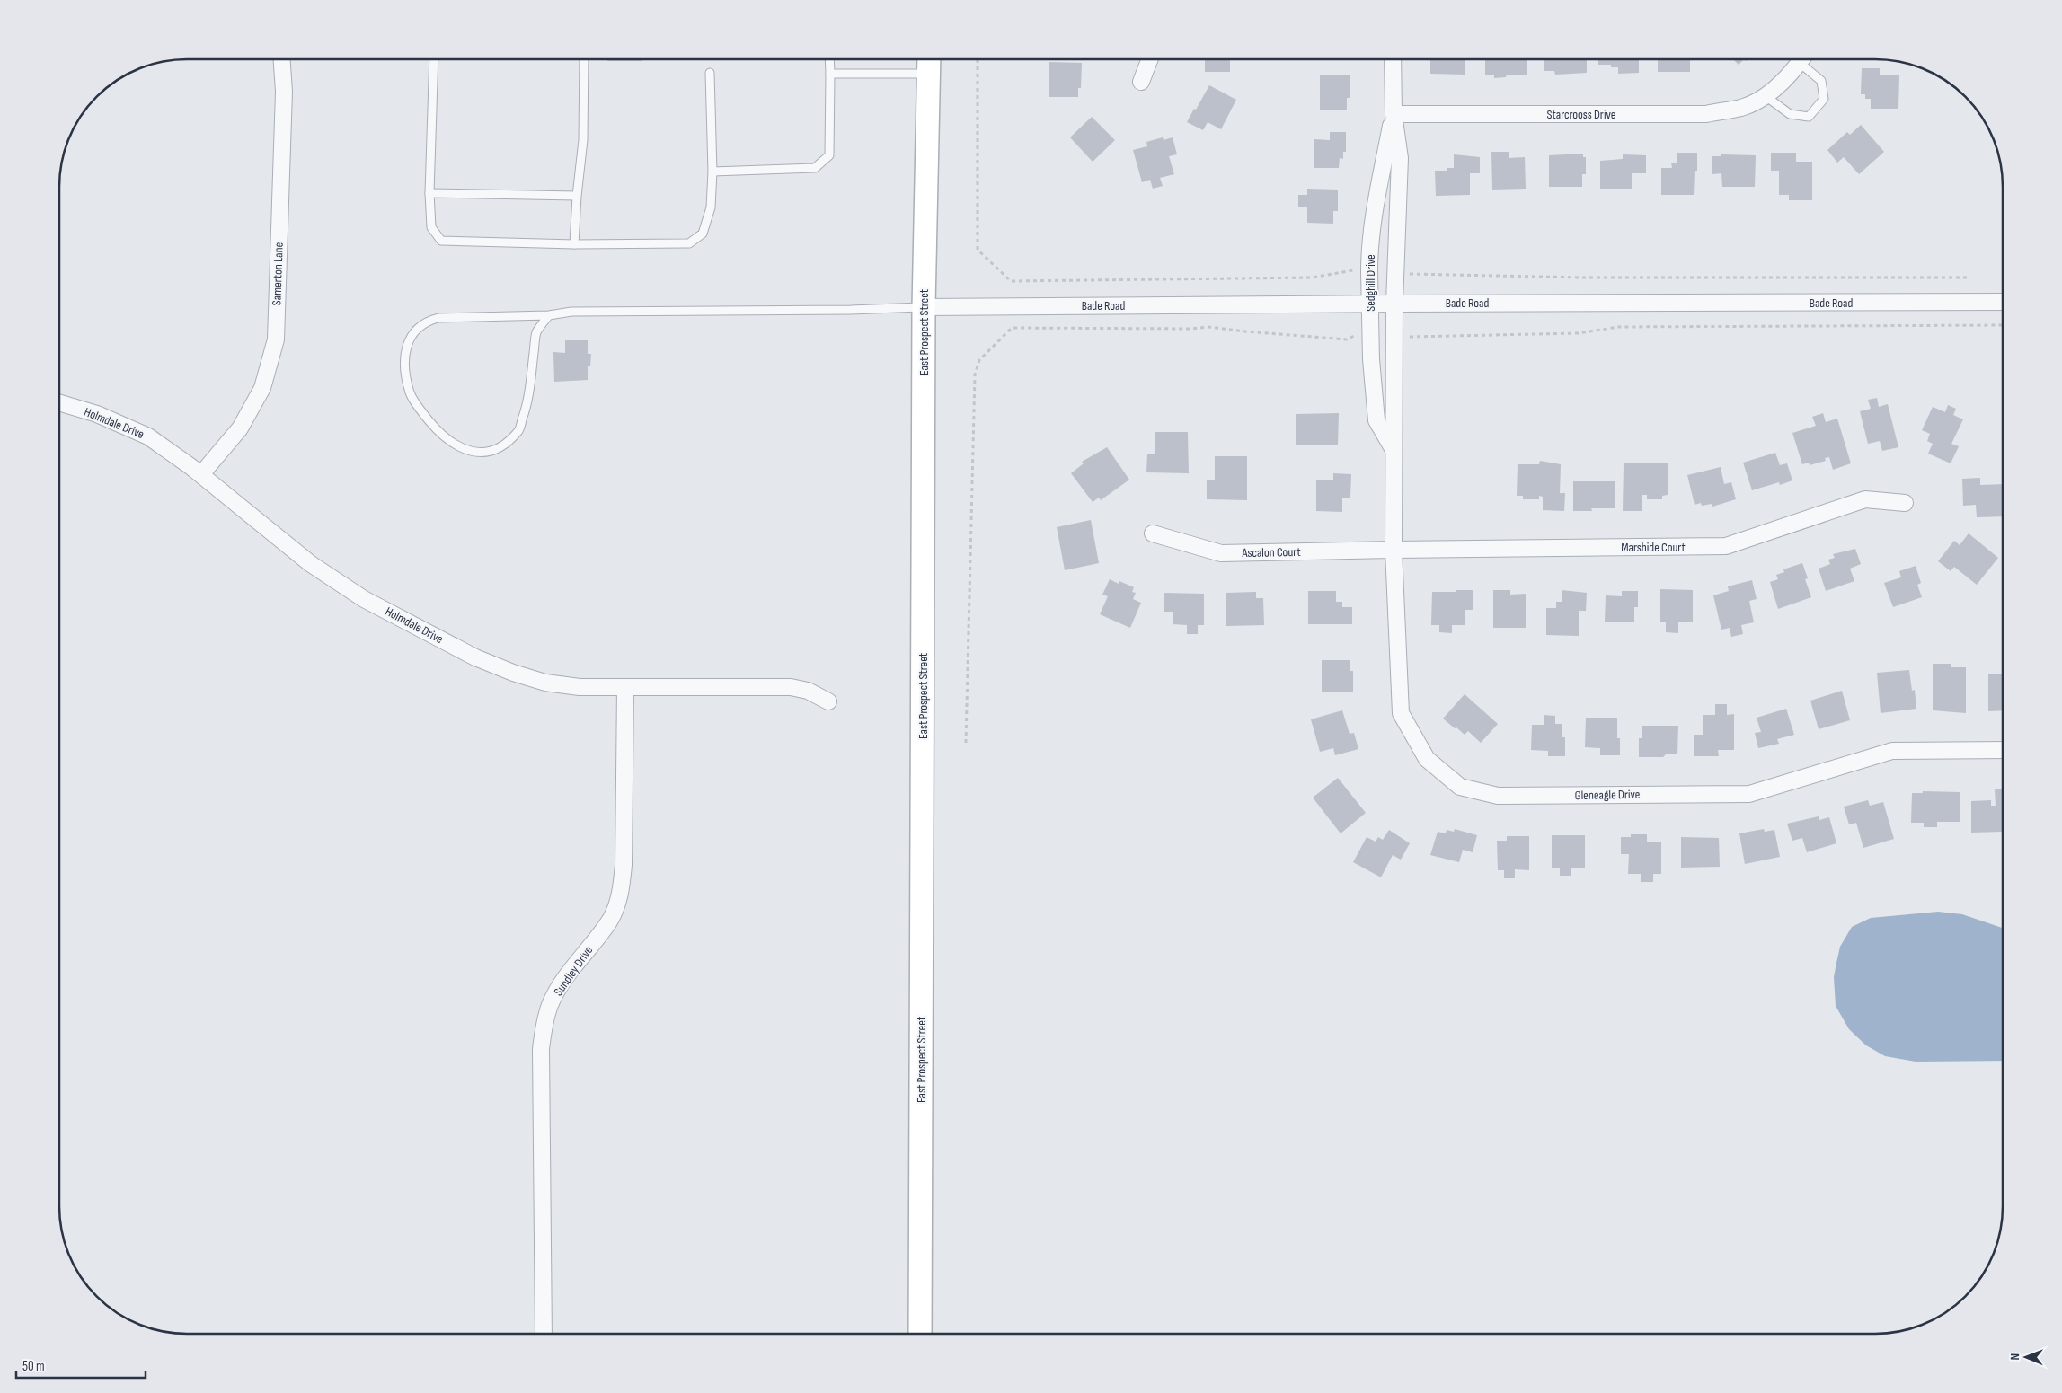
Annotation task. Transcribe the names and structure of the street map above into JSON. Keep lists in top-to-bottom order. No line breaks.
{"streets":{"street":["Starcrooss Drive","Samerton Lane","Sedghill Drive","Bade Road","East Prospect Street","Holmdale Drive","Marshide Court","Ascalon Court","Gleneagle Drive","Sundley Drive"]},"crossings":[["Starcrooss Drive","Sedghill Drive"],["Samerton Lane","Holmdale Drive"],["Sedghill Drive","Bade Road"],["Sedghill Drive","Marshide Court"],["Sedghill Drive","Ascalon Court"],["Sedghill Drive","Gleneagle Drive"],["Bade Road","East Prospect Street"],["Holmdale Drive","Sundley Drive"],["Marshide Court","Ascalon Court"],["Marshide Court","Gleneagle Drive"],["Ascalon Court","Gleneagle Drive"]],"scale_bar":"50 m","north":"left"}
